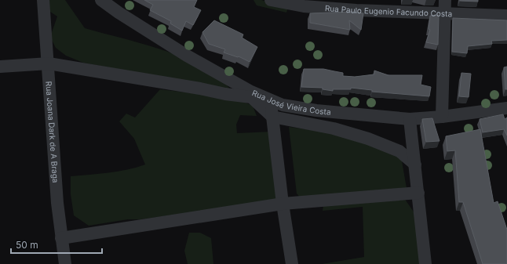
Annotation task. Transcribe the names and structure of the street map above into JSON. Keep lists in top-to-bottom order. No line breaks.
{"streets":{"street":["Rua Paulo Eugenio Facundo Costa","Rua José Vieira Costa","Rua Joana Dark de A Braga"]},"scale_bar":"50 m"}
